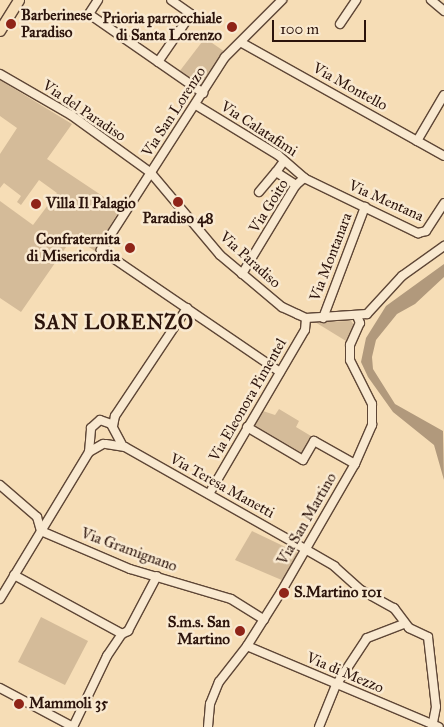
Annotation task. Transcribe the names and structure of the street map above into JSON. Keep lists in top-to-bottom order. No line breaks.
{"streets":{"street":["Via Montello","Via del Paradiso","Via San Lorenzo","Via Calatafimi","Via Mentana","Via Goito","Via Montanara","Via Paradiso","Via Eleonora Pimentel","Via Teresa Manetti","Via San Martino","Via Gramignano","Via di Mezzo"]},"crossings":[["Via Montello","Via San Lorenzo"],["Via del Paradiso","Via San Lorenzo"],["Via del Paradiso","Via Paradiso"],["Via San Lorenzo","Via Calatafimi"],["Via San Lorenzo","Via Paradiso"],["Via Calatafimi","Via Mentana"],["Via Calatafimi","Via Goito"],["Via Mentana","Via Goito"],["Via Mentana","Via Montanara"],["Via Goito","Via Paradiso"],["Via Montanara","Via Paradiso"],["Via Paradiso","Via Eleonora Pimentel"],["Via Paradiso","Via San Martino"],["Via Eleonora Pimentel","Via Teresa Manetti"],["Via Teresa Manetti","Via San Martino"],["Via San Martino","Via Gramignano"],["Via San Martino","Via di Mezzo"]],"districts":["SAN LORENZO"],"places":["Barberinese Paradiso","Prioria parrocchiale di Santa Lorenzo","Paradiso 48","Villa Il Palagio","Confraternita di Misericordia","S.Martino 101","S.m.s. San Martino","Mammoli 35"],"scale_bar":"100 m"}
